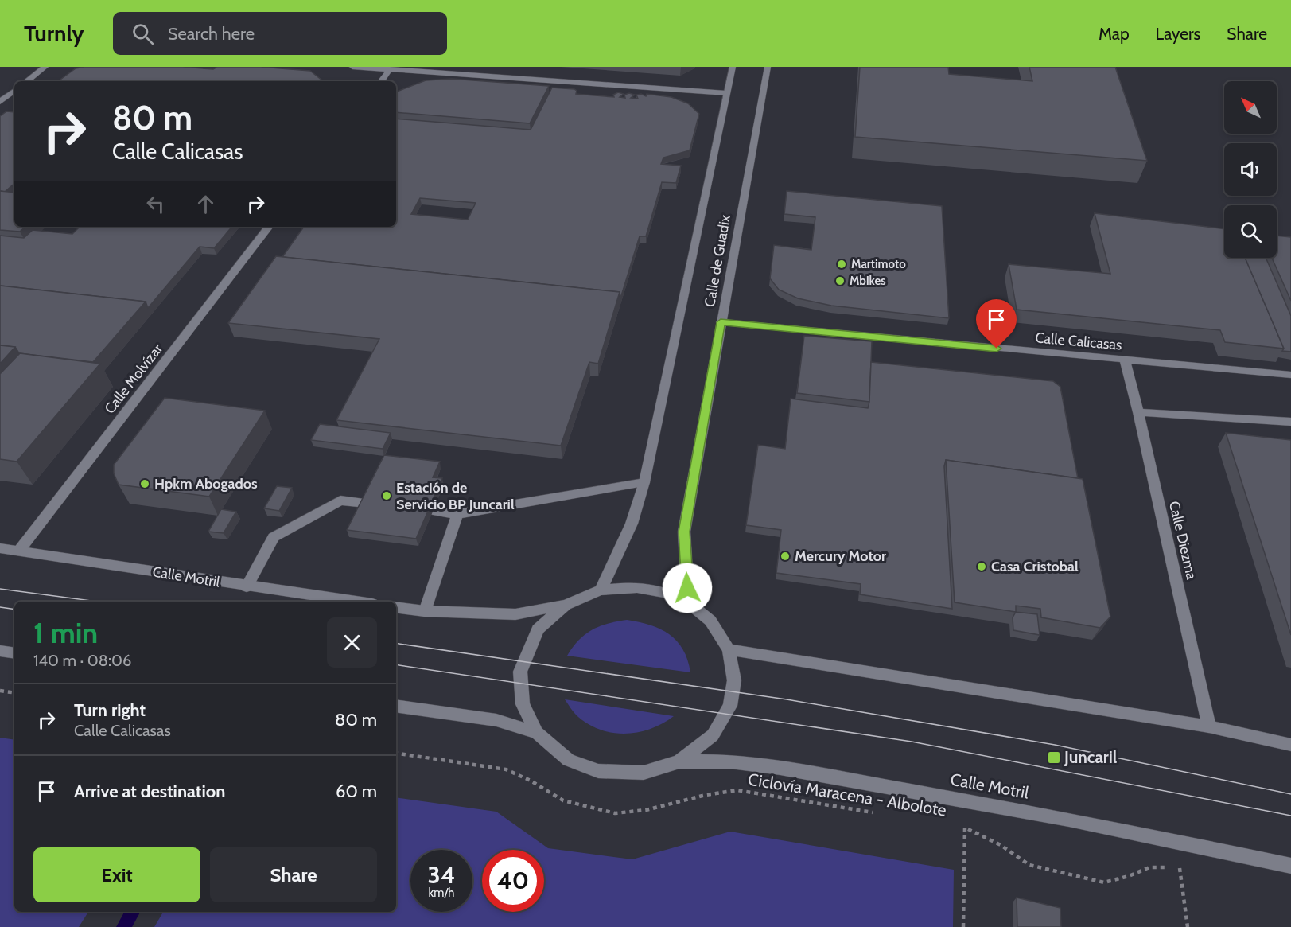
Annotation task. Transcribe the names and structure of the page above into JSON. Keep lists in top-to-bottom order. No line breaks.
{"streets":{"street":["Calle de Guadix","Calle Calicasas","Calle Molvízar","Calle Diezma","Calle Motril"],"path":["Ciclovía Maracena - Albolote"]},"crossings":[["Calle de Guadix","Calle Calicasas"],["Calle Calicasas","Calle Diezma"],["Calle Molvízar","Calle Motril"]],"places":{"other":["Martimoto","Mbikes","Hpkm Abogados","Estación de Servicio BP Juncaril","Mercury Motor","Casa Cristobal"],"transit":["Juncaril"]},"north":"top left","page":{"header":"Turnly","search":"Search here","nav":["Map","Layers","Share"],"turn":["80 m","Calle Calicasas"],"heading":["1 min","140 m · 08:06"],"list":[{"name":"Turn right","note":"Calle Calicasas","value":"80 m"},{"name":"Arrive at destination","value":"60 m"}],"buttons":["Exit","Share"],"speed":"34 km/h","limit":"40"}}
